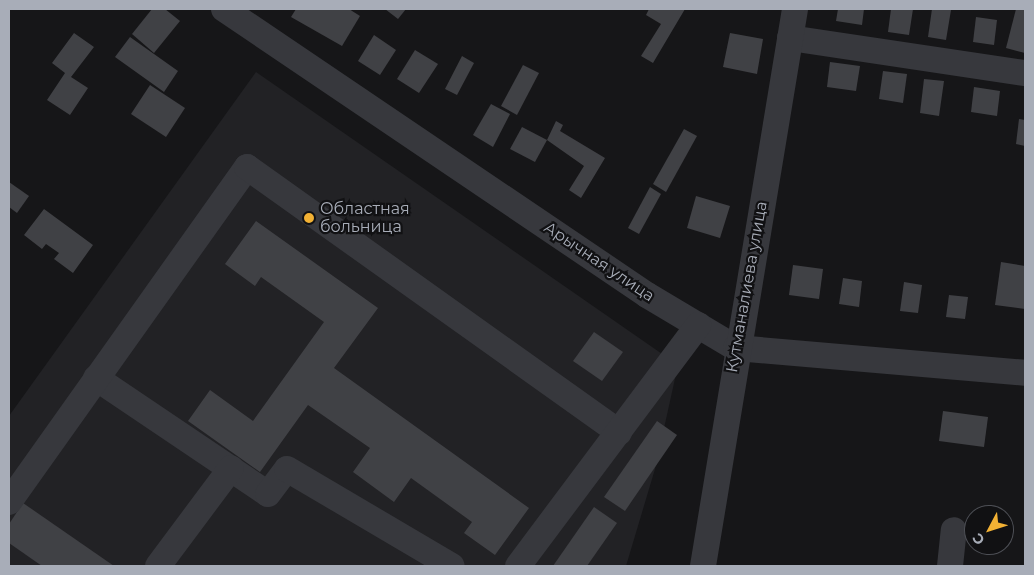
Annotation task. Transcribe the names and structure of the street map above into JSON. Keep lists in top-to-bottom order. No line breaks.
{"streets":{"street":["Арычная улица","Кутманалиева улица"]},"crossings":[["Арычная улица","Кутманалиева улица"]],"places":["Областная больница"],"north":"bottom left"}
